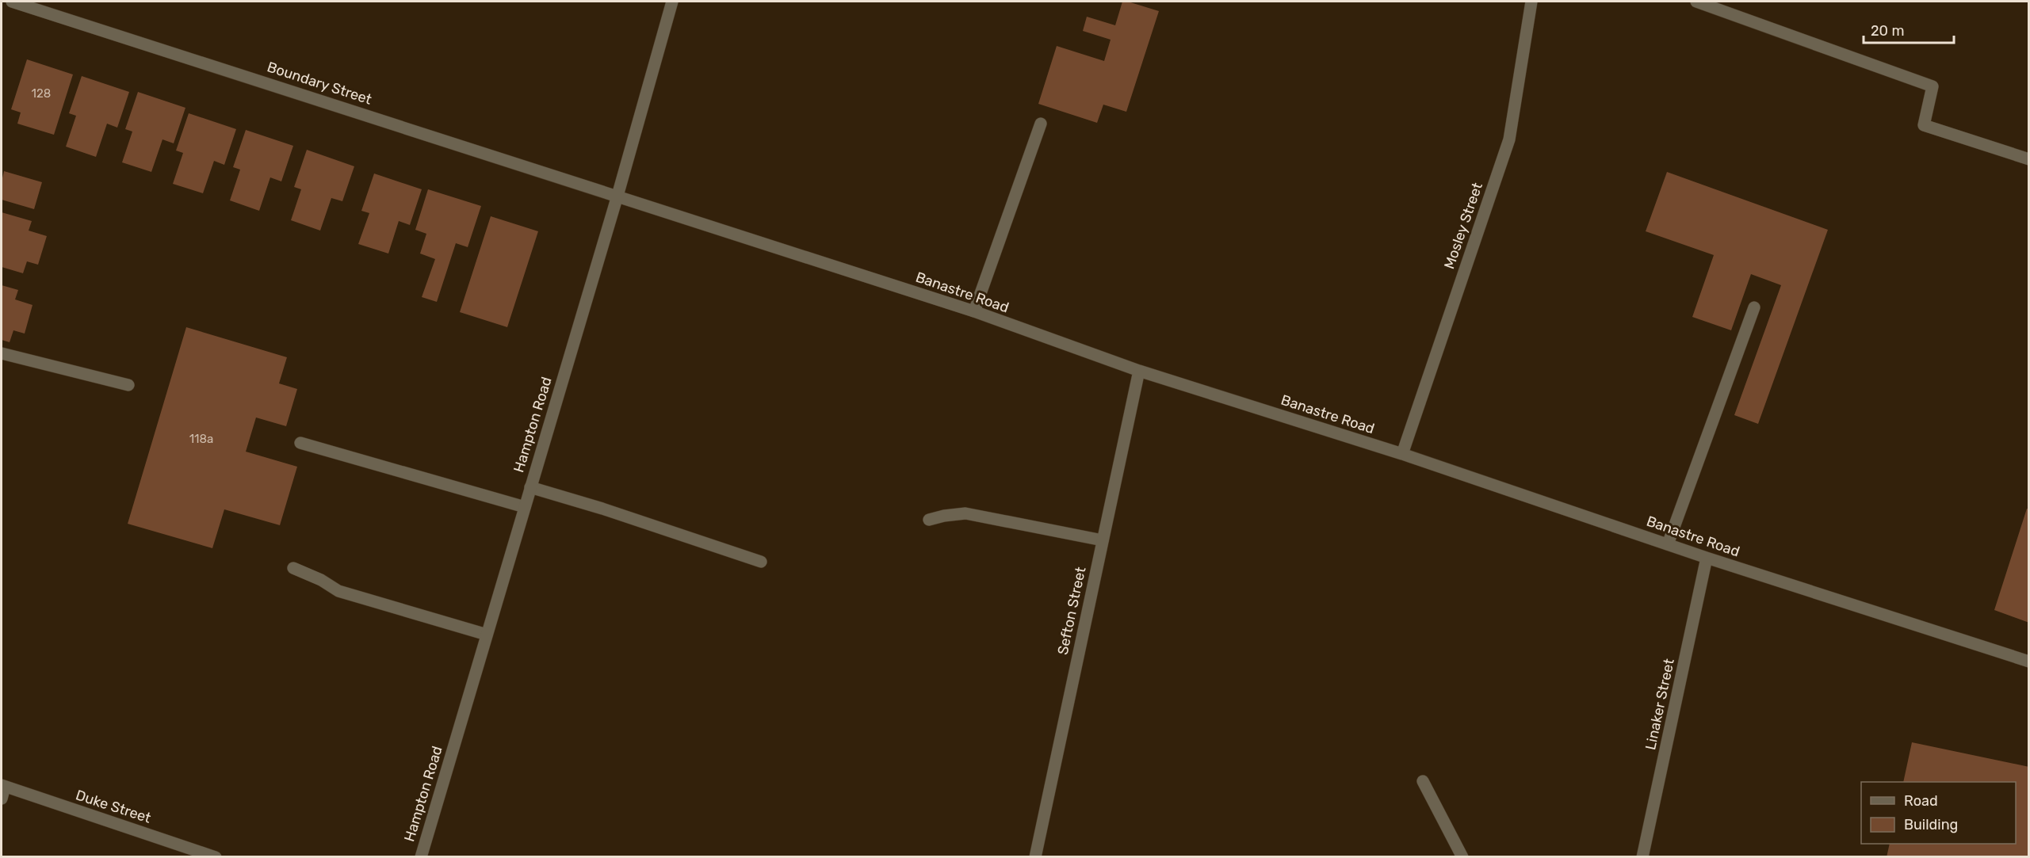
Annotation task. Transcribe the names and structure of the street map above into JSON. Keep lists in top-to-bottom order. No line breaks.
{"streets":{"street":["Boundary Street","Mosley Street","Banastre Road","Hampton Road","Sefton Street","Linaker Street","Duke Street"]},"crossings":[["Boundary Street","Banastre Road"],["Boundary Street","Hampton Road"],["Mosley Street","Banastre Road"],["Banastre Road","Hampton Road"],["Banastre Road","Sefton Street"],["Banastre Road","Linaker Street"]],"house_numbers":["128","118a"],"legend":["Road","Building"],"scale_bar":"20 m"}
